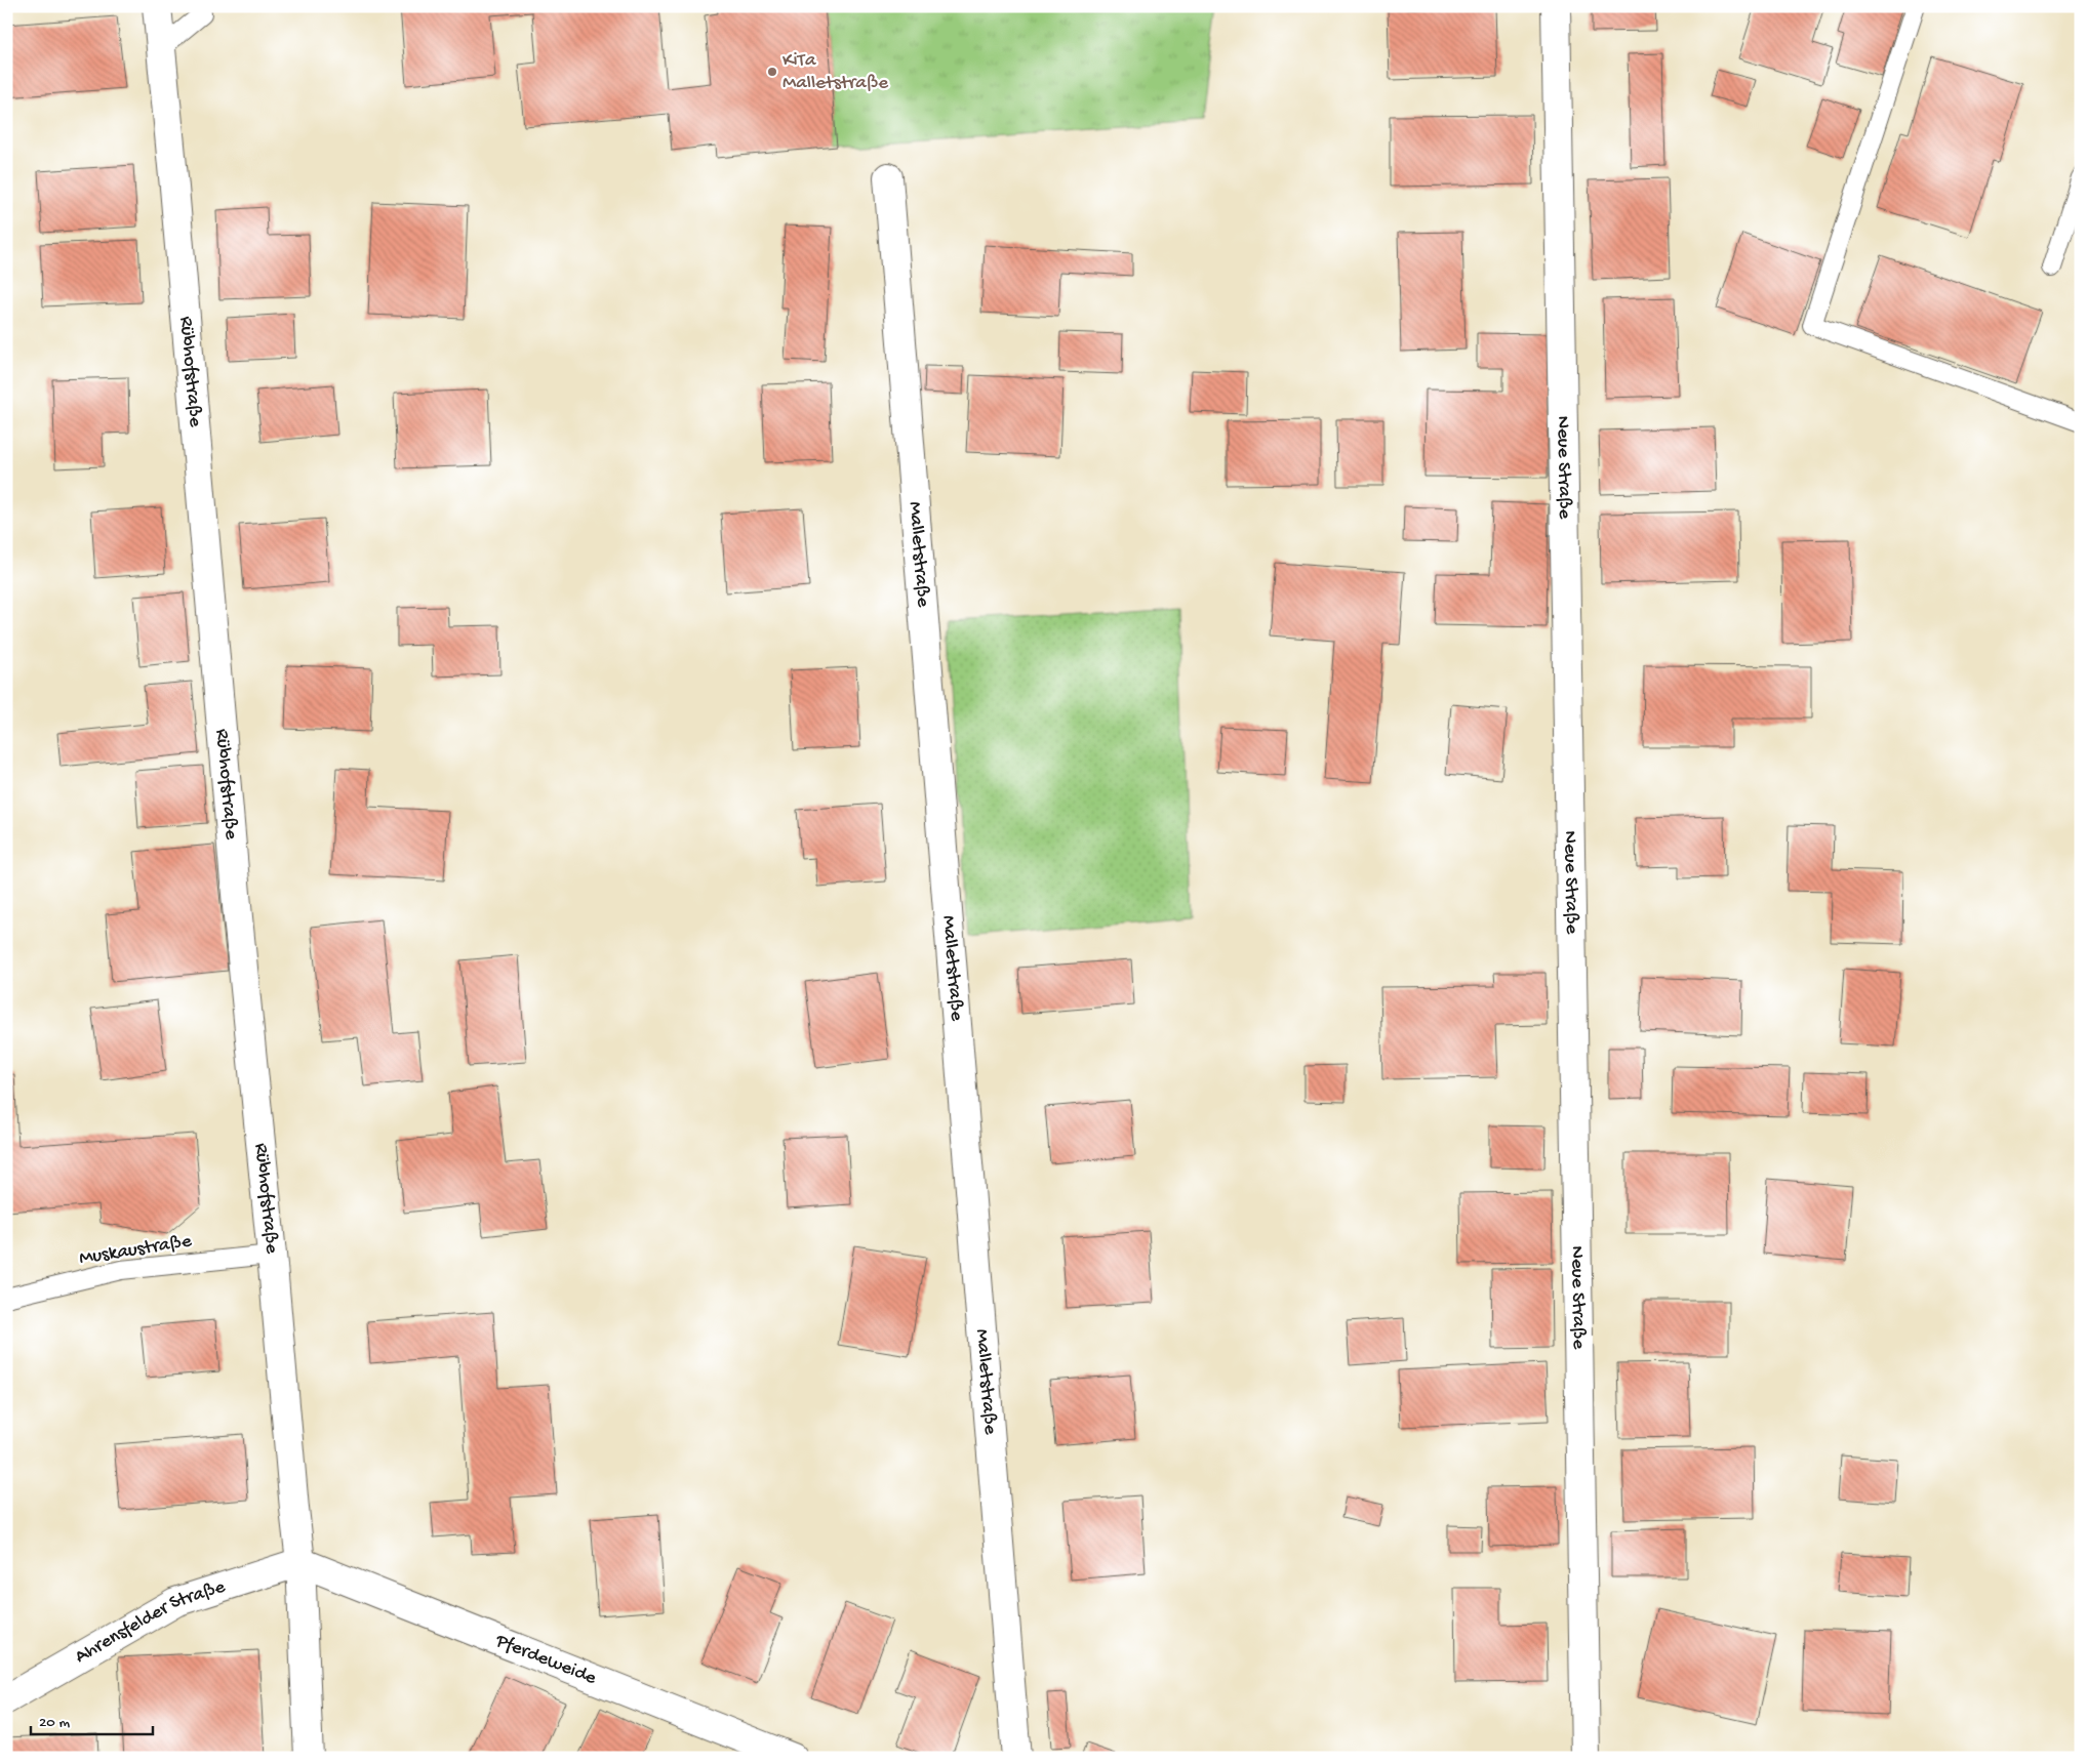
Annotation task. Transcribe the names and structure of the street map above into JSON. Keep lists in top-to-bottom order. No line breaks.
{"streets":{"street":["Rübhofstraße","Neue Straße","Malletstraße","Ahrensfelder Straße","Pferdeweide"],"lane":["Muskaustraße"]},"crossings":[["Rübhofstraße","Muskaustraße"],["Rübhofstraße","Ahrensfelder Straße"],["Rübhofstraße","Pferdeweide"],["Ahrensfelder Straße","Pferdeweide"]],"places":["KiTa Malletstraße"],"scale_bar":"20 m"}
